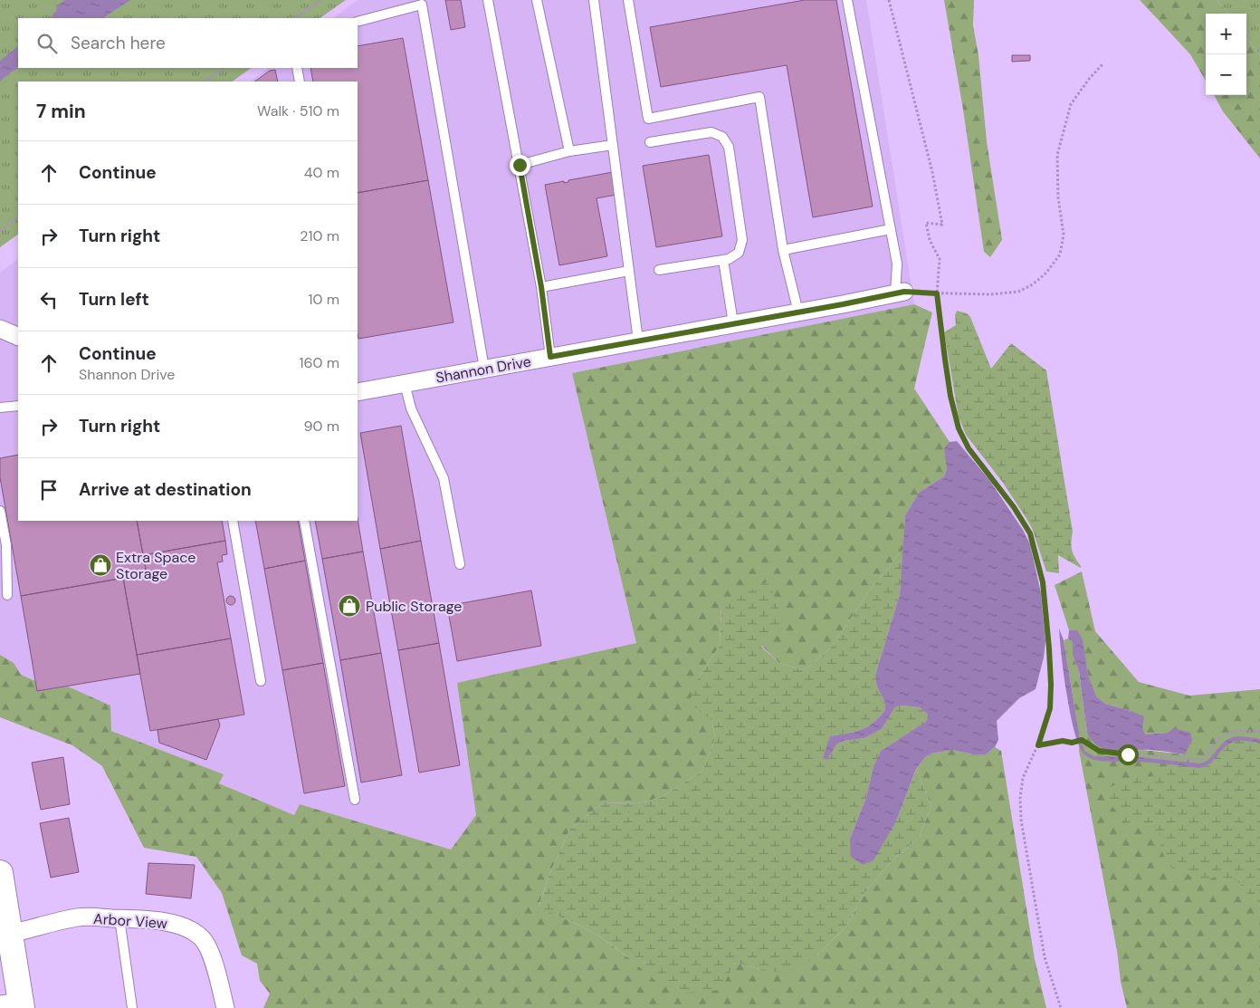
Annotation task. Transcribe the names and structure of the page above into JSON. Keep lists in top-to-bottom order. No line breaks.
{"streets":{"street":["Shannon Drive","Arbor View"]},"places":{"shop":["Extra Space Storage","Public Storage"]},"page":{"map_buttons":["+","−"],"search":"Search here","heading":["7 min","Walk · 510 m"],"list":[["Continue","40 m"],["Turn right","210 m"],["Turn left","10 m"],["Continue","Shannon Drive","160 m"],["Turn right","90 m"],"Arrive at destination"]}}
